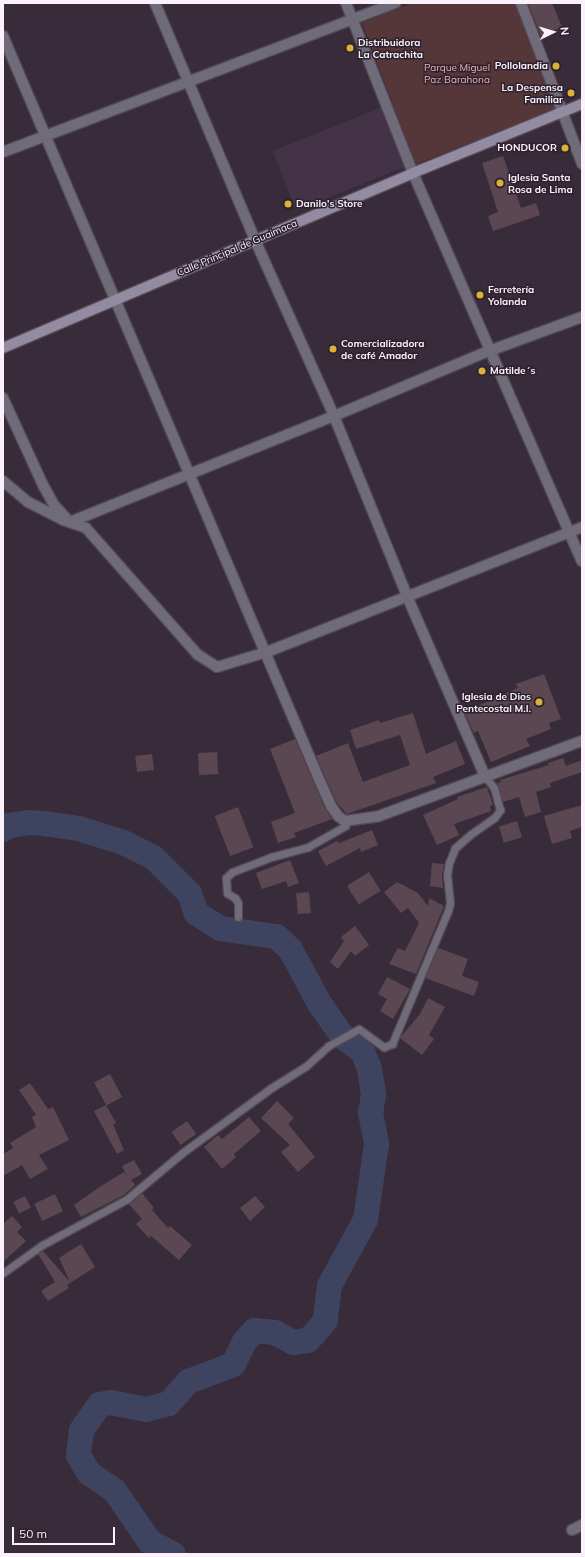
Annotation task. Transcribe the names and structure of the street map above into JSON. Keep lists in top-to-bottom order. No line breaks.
{"streets":{"main road":["Calle Principal de Guaimaca"]},"parks":["Parque Miguel Paz Barahona"],"places":["Distribuidora La Catrachita","Pollolandia","La Despensa Familiar","HONDUCOR","Iglesia Santa Rosa de Lima","Danilo's Store","Ferretería Yolanda","Comercializadora de café Amador","Matilde´s","Iglesia de Dios Pentecostal M.I."],"scale_bar":"50 m","north":"right"}
